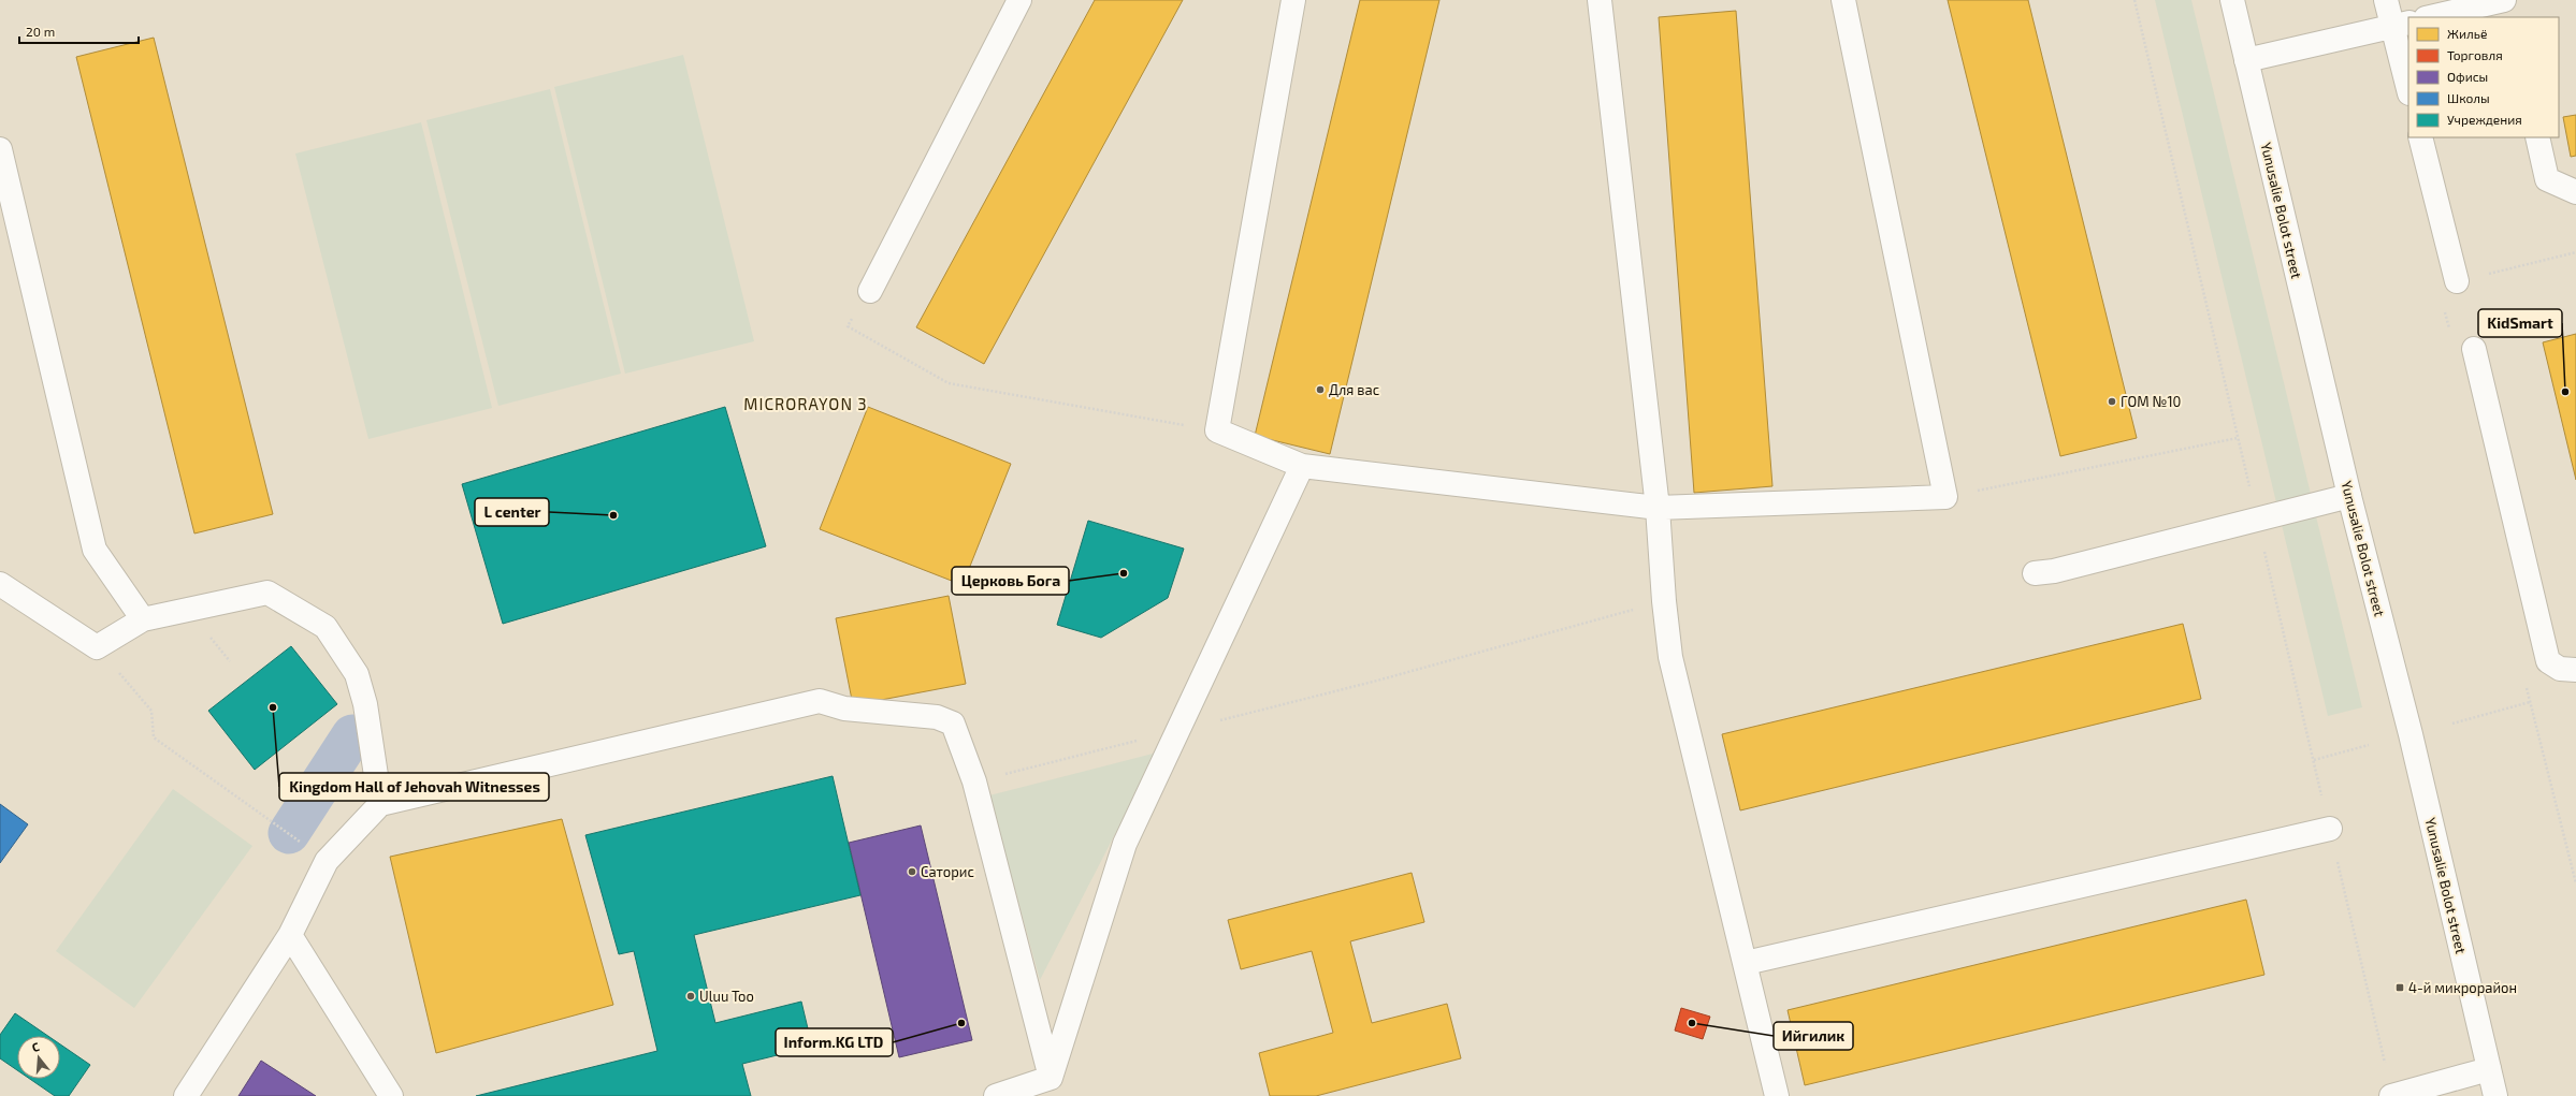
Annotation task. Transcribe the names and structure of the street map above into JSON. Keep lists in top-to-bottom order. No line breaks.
{"streets":{"main road":["Yunusalie Bolot street"]},"districts":["MICRORAYON 3"],"places":{"other":["Для вас","KidSmart","ГОМ №10","L center","Церковь Бога","Kingdom Hall of Jehovah Witnesses","Саторис","Uluu Too","Inform.KG LTD","Ийгилик"],"transit":["4-й микрорайон"]},"legend":["Жильё","Торговля","Офисы","Школы","Учреждения"],"scale_bar":"20 m","north":"top"}
